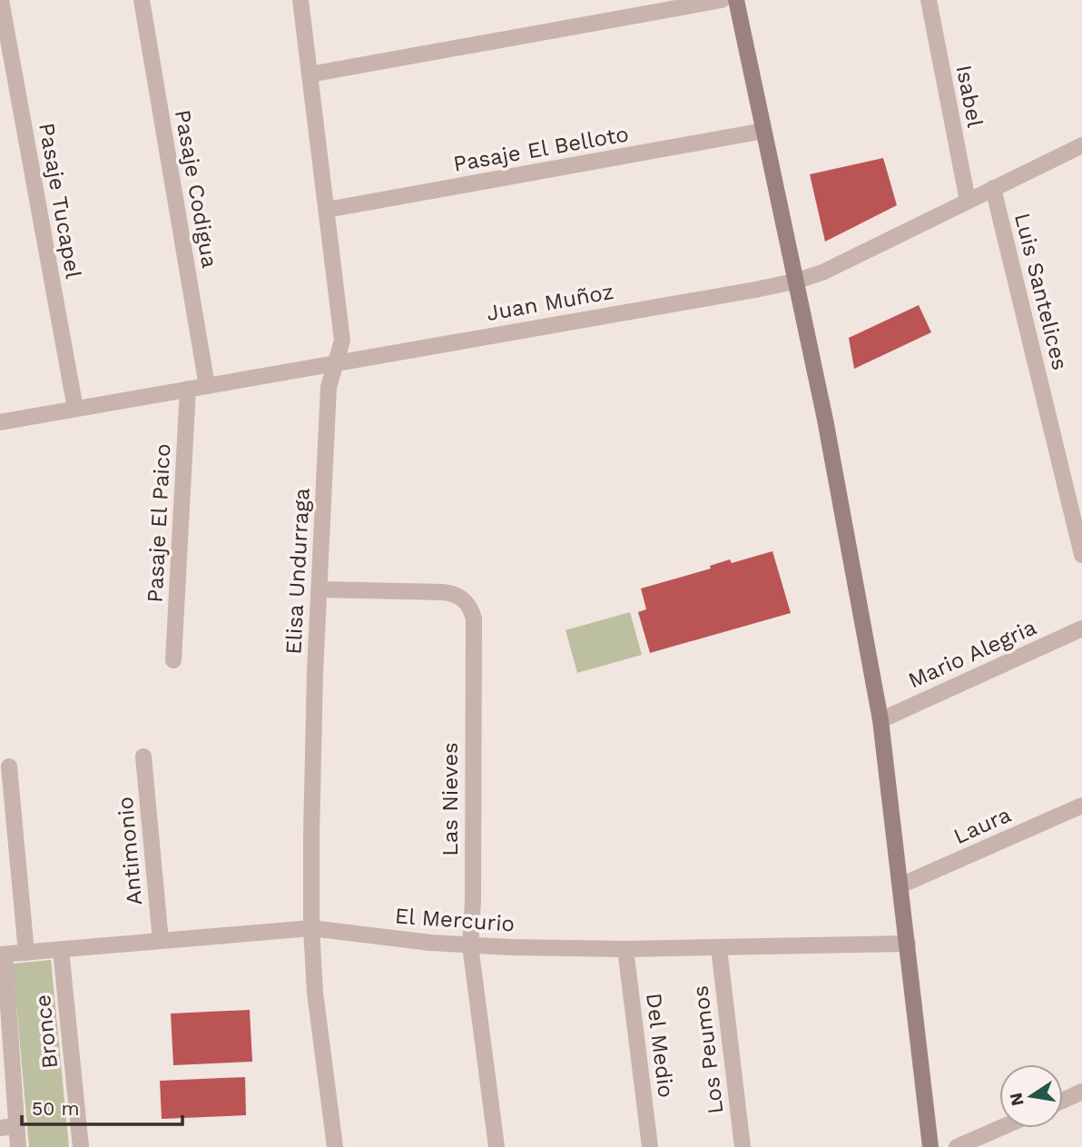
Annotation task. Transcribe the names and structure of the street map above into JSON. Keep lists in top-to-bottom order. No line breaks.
{"streets":{"street":["Isabel","Pasaje El Belloto","Pasaje Codigua","Pasaje Tucapel","Luis Santelices","Juan Muñoz","Pasaje El Paico","Elisa Undurraga","Mario Alegria","Las Nieves","Laura","Antimonio","El Mercurio","Bronce","Del Medio","Los Peumos"]},"crossings":[["Isabel","Juan Muñoz"],["Pasaje El Belloto","Elisa Undurraga"],["Pasaje Codigua","Juan Muñoz"],["Pasaje Tucapel","Juan Muñoz"],["Luis Santelices","Juan Muñoz"],["Juan Muñoz","Pasaje El Paico"],["Juan Muñoz","Elisa Undurraga"],["Elisa Undurraga","Las Nieves"],["Elisa Undurraga","El Mercurio"],["Las Nieves","El Mercurio"],["Antimonio","El Mercurio"],["El Mercurio","Bronce"],["El Mercurio","Del Medio"],["El Mercurio","Los Peumos"]],"scale_bar":"50 m","north":"left"}
